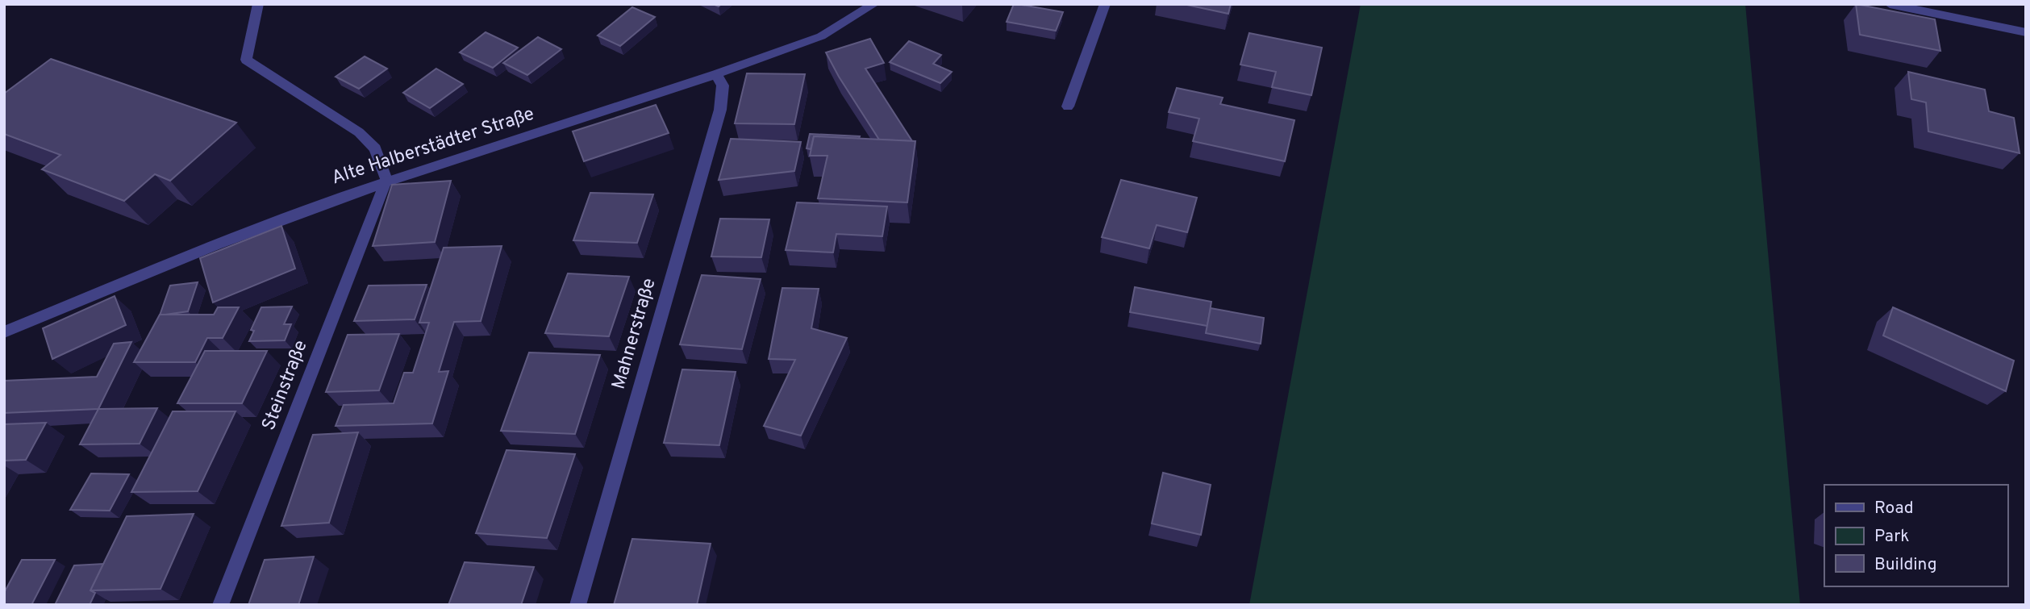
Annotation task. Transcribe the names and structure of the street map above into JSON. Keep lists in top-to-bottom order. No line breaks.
{"streets":{"street":["Alte Halberstädter Straße","Mahnerstraße","Steinstraße"]},"crossings":[["Alte Halberstädter Straße","Mahnerstraße"],["Alte Halberstädter Straße","Steinstraße"]],"legend":["Road","Park","Building"]}
